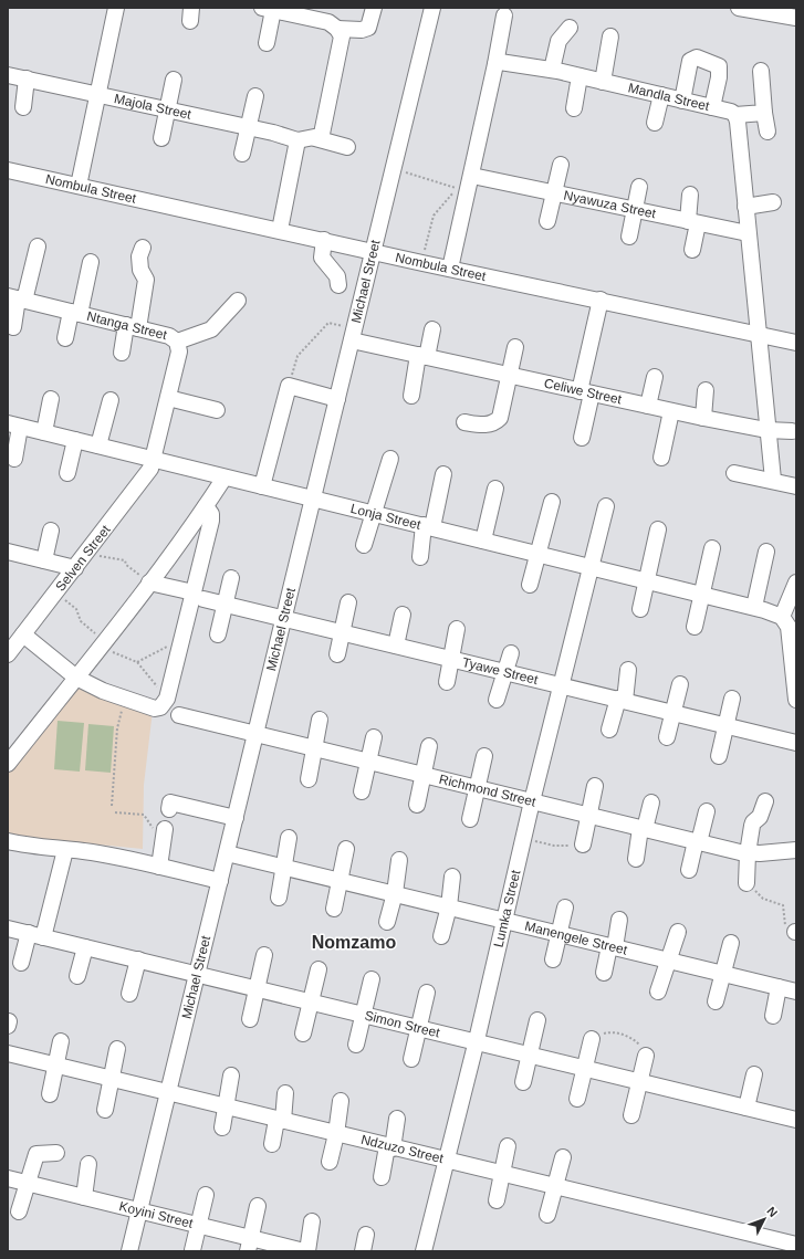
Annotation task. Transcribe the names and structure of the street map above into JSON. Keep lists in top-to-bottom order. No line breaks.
{"streets":{"street":["Mandla Street","Majola Street","Nombula Street","Nyawuza Street","Michael Street","Ntanga Street","Celiwe Street","Lonja Street","Selven Street","Tyawe Street","Richmond Street","Lumka Street","Manengele Street","Simon Street","Ndzuzo Street","Koyini Street"]},"crossings":[["Nombula Street","Michael Street"],["Michael Street","Celiwe Street"],["Michael Street","Lonja Street"],["Michael Street","Tyawe Street"],["Michael Street","Richmond Street"],["Michael Street","Manengele Street"],["Michael Street","Simon Street"],["Michael Street","Ndzuzo Street"],["Michael Street","Koyini Street"],["Ntanga Street","Lonja Street"],["Ntanga Street","Selven Street"],["Lonja Street","Selven Street"],["Lonja Street","Lumka Street"],["Tyawe Street","Lumka Street"],["Richmond Street","Lumka Street"],["Lumka Street","Manengele Street"],["Lumka Street","Simon Street"],["Lumka Street","Ndzuzo Street"]],"districts":["Nomzamo"],"north":"top right"}
